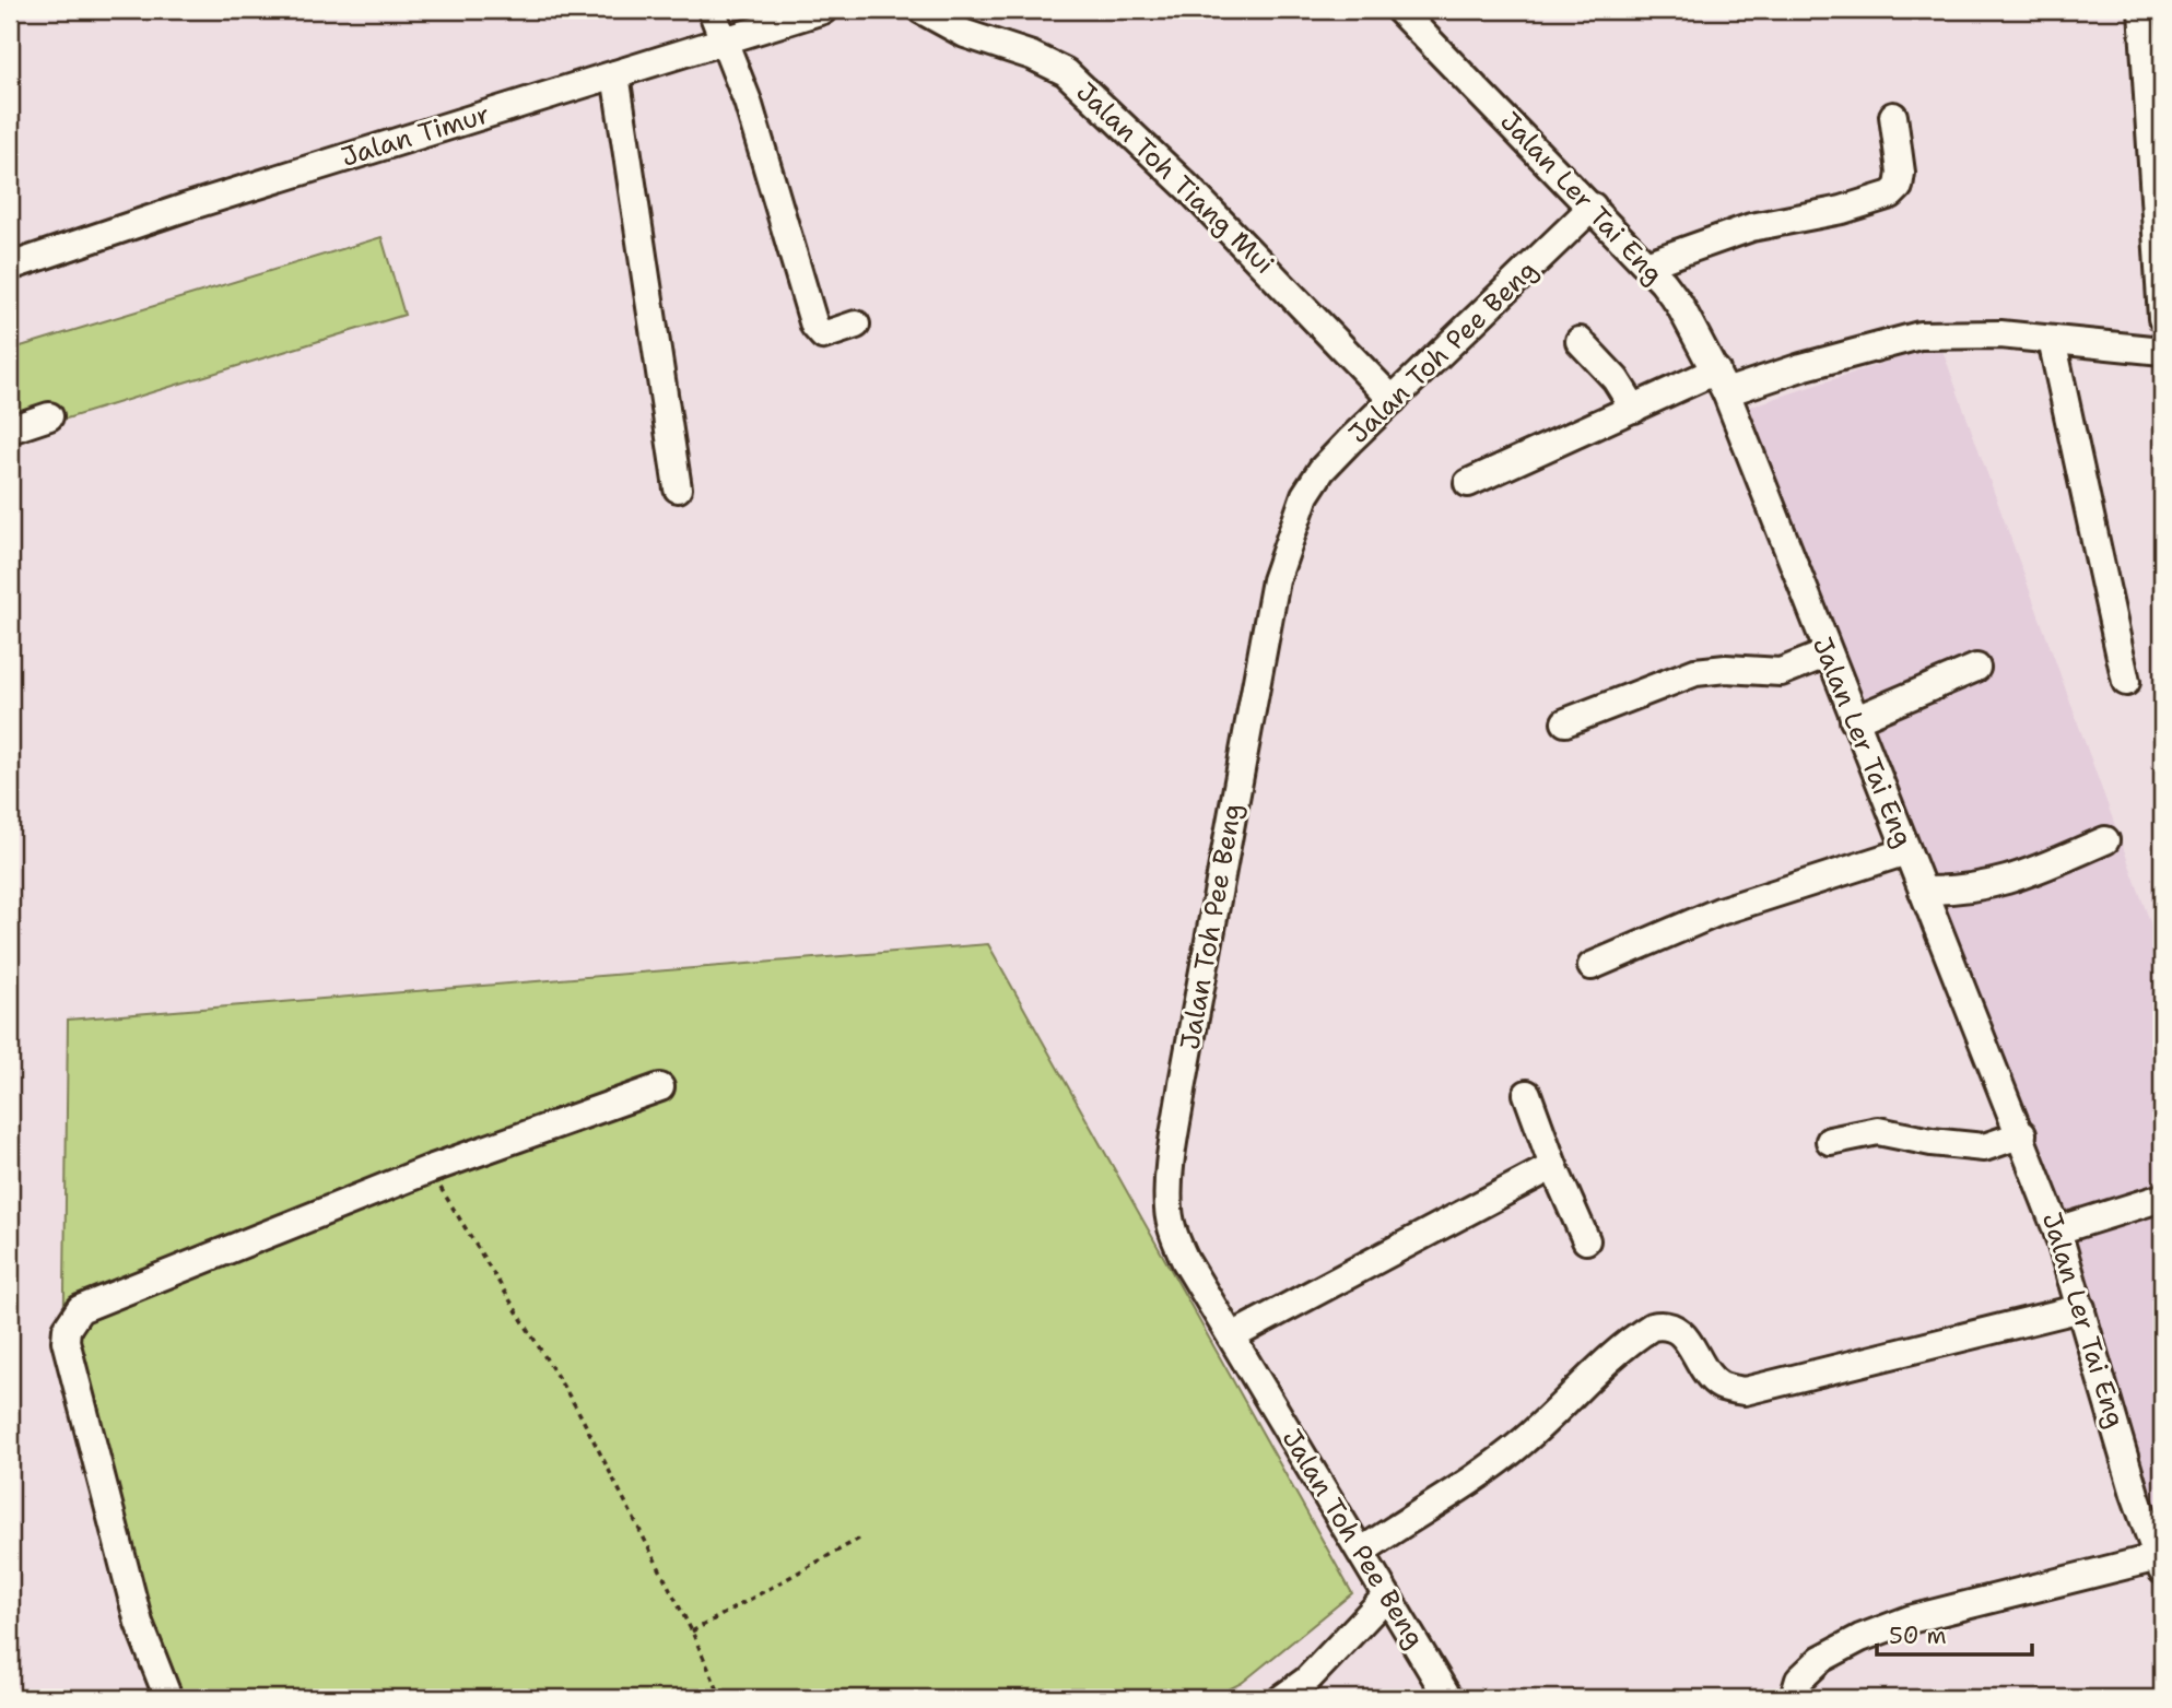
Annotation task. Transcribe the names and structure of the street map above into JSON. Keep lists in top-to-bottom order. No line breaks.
{"streets":{"street":["Jalan Timur","Jalan Toh Tiang Mui","Jalan Ler Tai Eng","Jalan Toh Pee Beng"]},"crossings":[["Jalan Toh Tiang Mui","Jalan Toh Pee Beng"],["Jalan Ler Tai Eng","Jalan Toh Pee Beng"]],"scale_bar":"50 m"}
